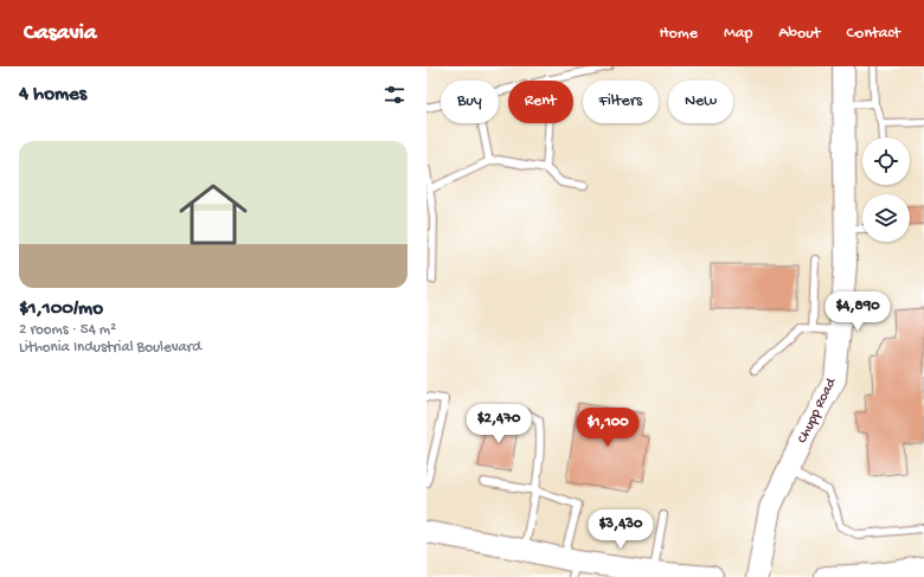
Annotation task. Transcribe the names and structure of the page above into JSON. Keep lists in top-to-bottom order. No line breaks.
{"streets":{"street":["Chupp Road"]},"page":{"header":"Casavia","nav":["Home","Map","About","Contact"],"heading":"4 homes","chip":["Buy","Rent","Filters","New"],"list":[{"name":"$1,100/mo","note":"2 rooms · 54 m² · Lithonia Industrial Boulevard"}],"price":["$4,890","$2,470","$1,100","$3,430"]}}
